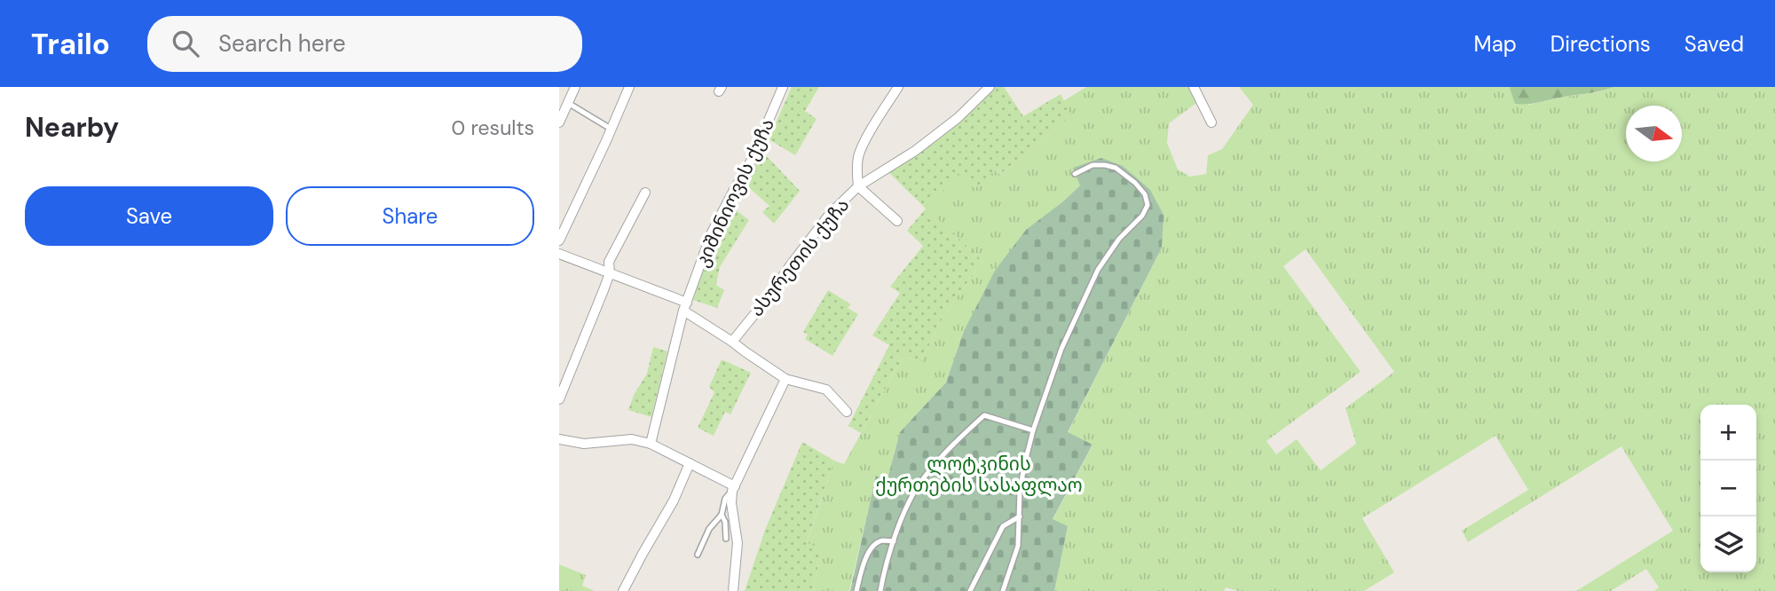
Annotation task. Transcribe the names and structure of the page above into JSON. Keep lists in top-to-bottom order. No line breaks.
{"streets":{"street":["კიშინიოვის ქუჩა","ასურეთის ქუჩა"]},"parks":["ლოტკინის ქურთების სასაფლაო"],"north":"right","page":{"header":"Trailo","search":"Search here","nav":["Map","Directions","Saved"],"heading":["Nearby","0 results"],"buttons":["Save","Share"],"map_buttons":["+","−"]}}
